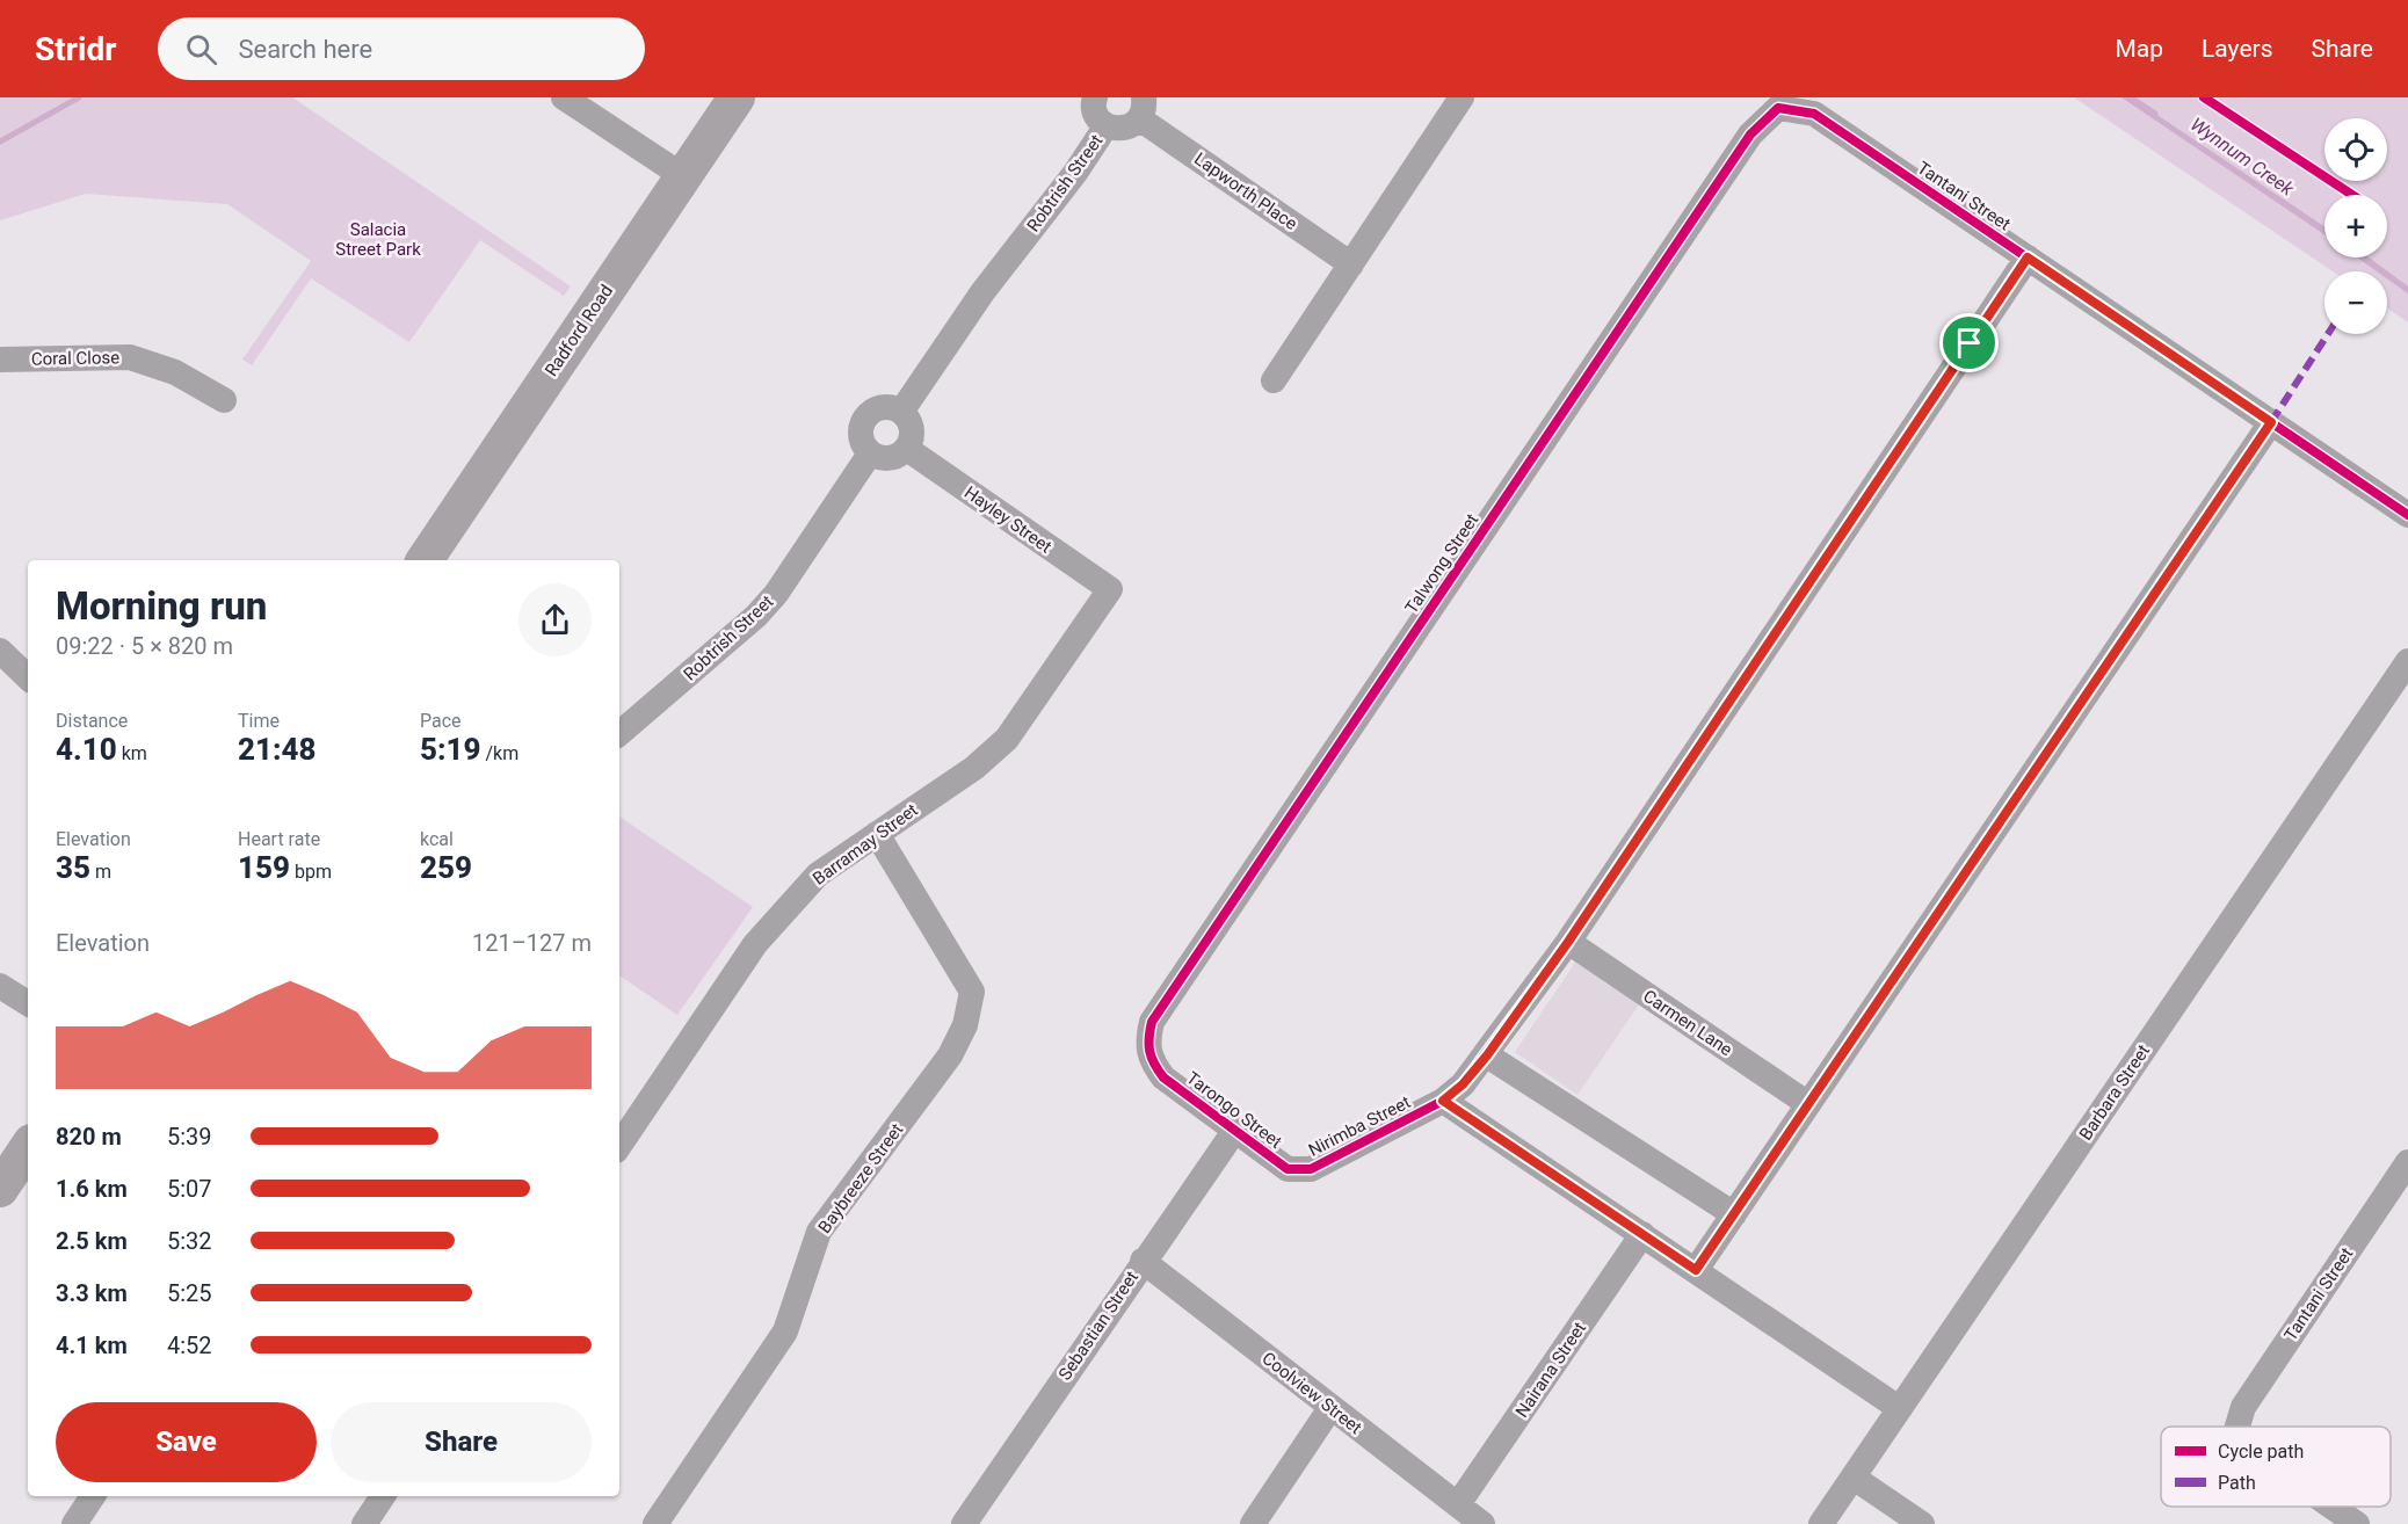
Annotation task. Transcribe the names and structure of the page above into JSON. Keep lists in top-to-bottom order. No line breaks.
{"streets":{"street":["Robtrish Street","Lapworth Place","Tantani Street","Radford Road","Coral Close","Hayley Street","Talwong Street","Barramay Street","Carmen Lane","Barbara Street","Tarongo Street","Nirimba Street","Baybreeze Street","Sebastian Street","Nairana Street","Coolview Street"]},"crossings":[["Robtrish Street","Hayley Street"],["Tantani Street","Talwong Street"],["Tantani Street","Nirimba Street"],["Hayley Street","Barramay Street"],["Talwong Street","Tarongo Street"],["Barramay Street","Baybreeze Street"],["Carmen Lane","Nirimba Street"],["Tarongo Street","Nirimba Street"],["Tarongo Street","Sebastian Street"],["Sebastian Street","Coolview Street"],["Nairana Street","Coolview Street"]],"water":["Wynnum Creek"],"parks":["Salacia Street Park"],"legend":["Cycle path","Path"],"page":{"header":"Stridr","search":"Search here","nav":["Map","Layers","Share"],"map_buttons":["+","−"],"heading":["Morning run","09:22 · 5 × 820 m"],"stats":[["Distance","4.10 km"],["Time","21:48"],["Pace","5:19 /km"],["Elevation","35 m"],["Heart rate","159 bpm"],["kcal","259"]],"chart":["Elevation","121–127 m"],"list":[{"name":"820 m","note":"5:39"},{"name":"1.6 km","note":"5:07"},{"name":"2.5 km","note":"5:32"},{"name":"3.3 km","note":"5:25"},{"name":"4.1 km","note":"4:52"}],"buttons":["Save","Share"]}}
